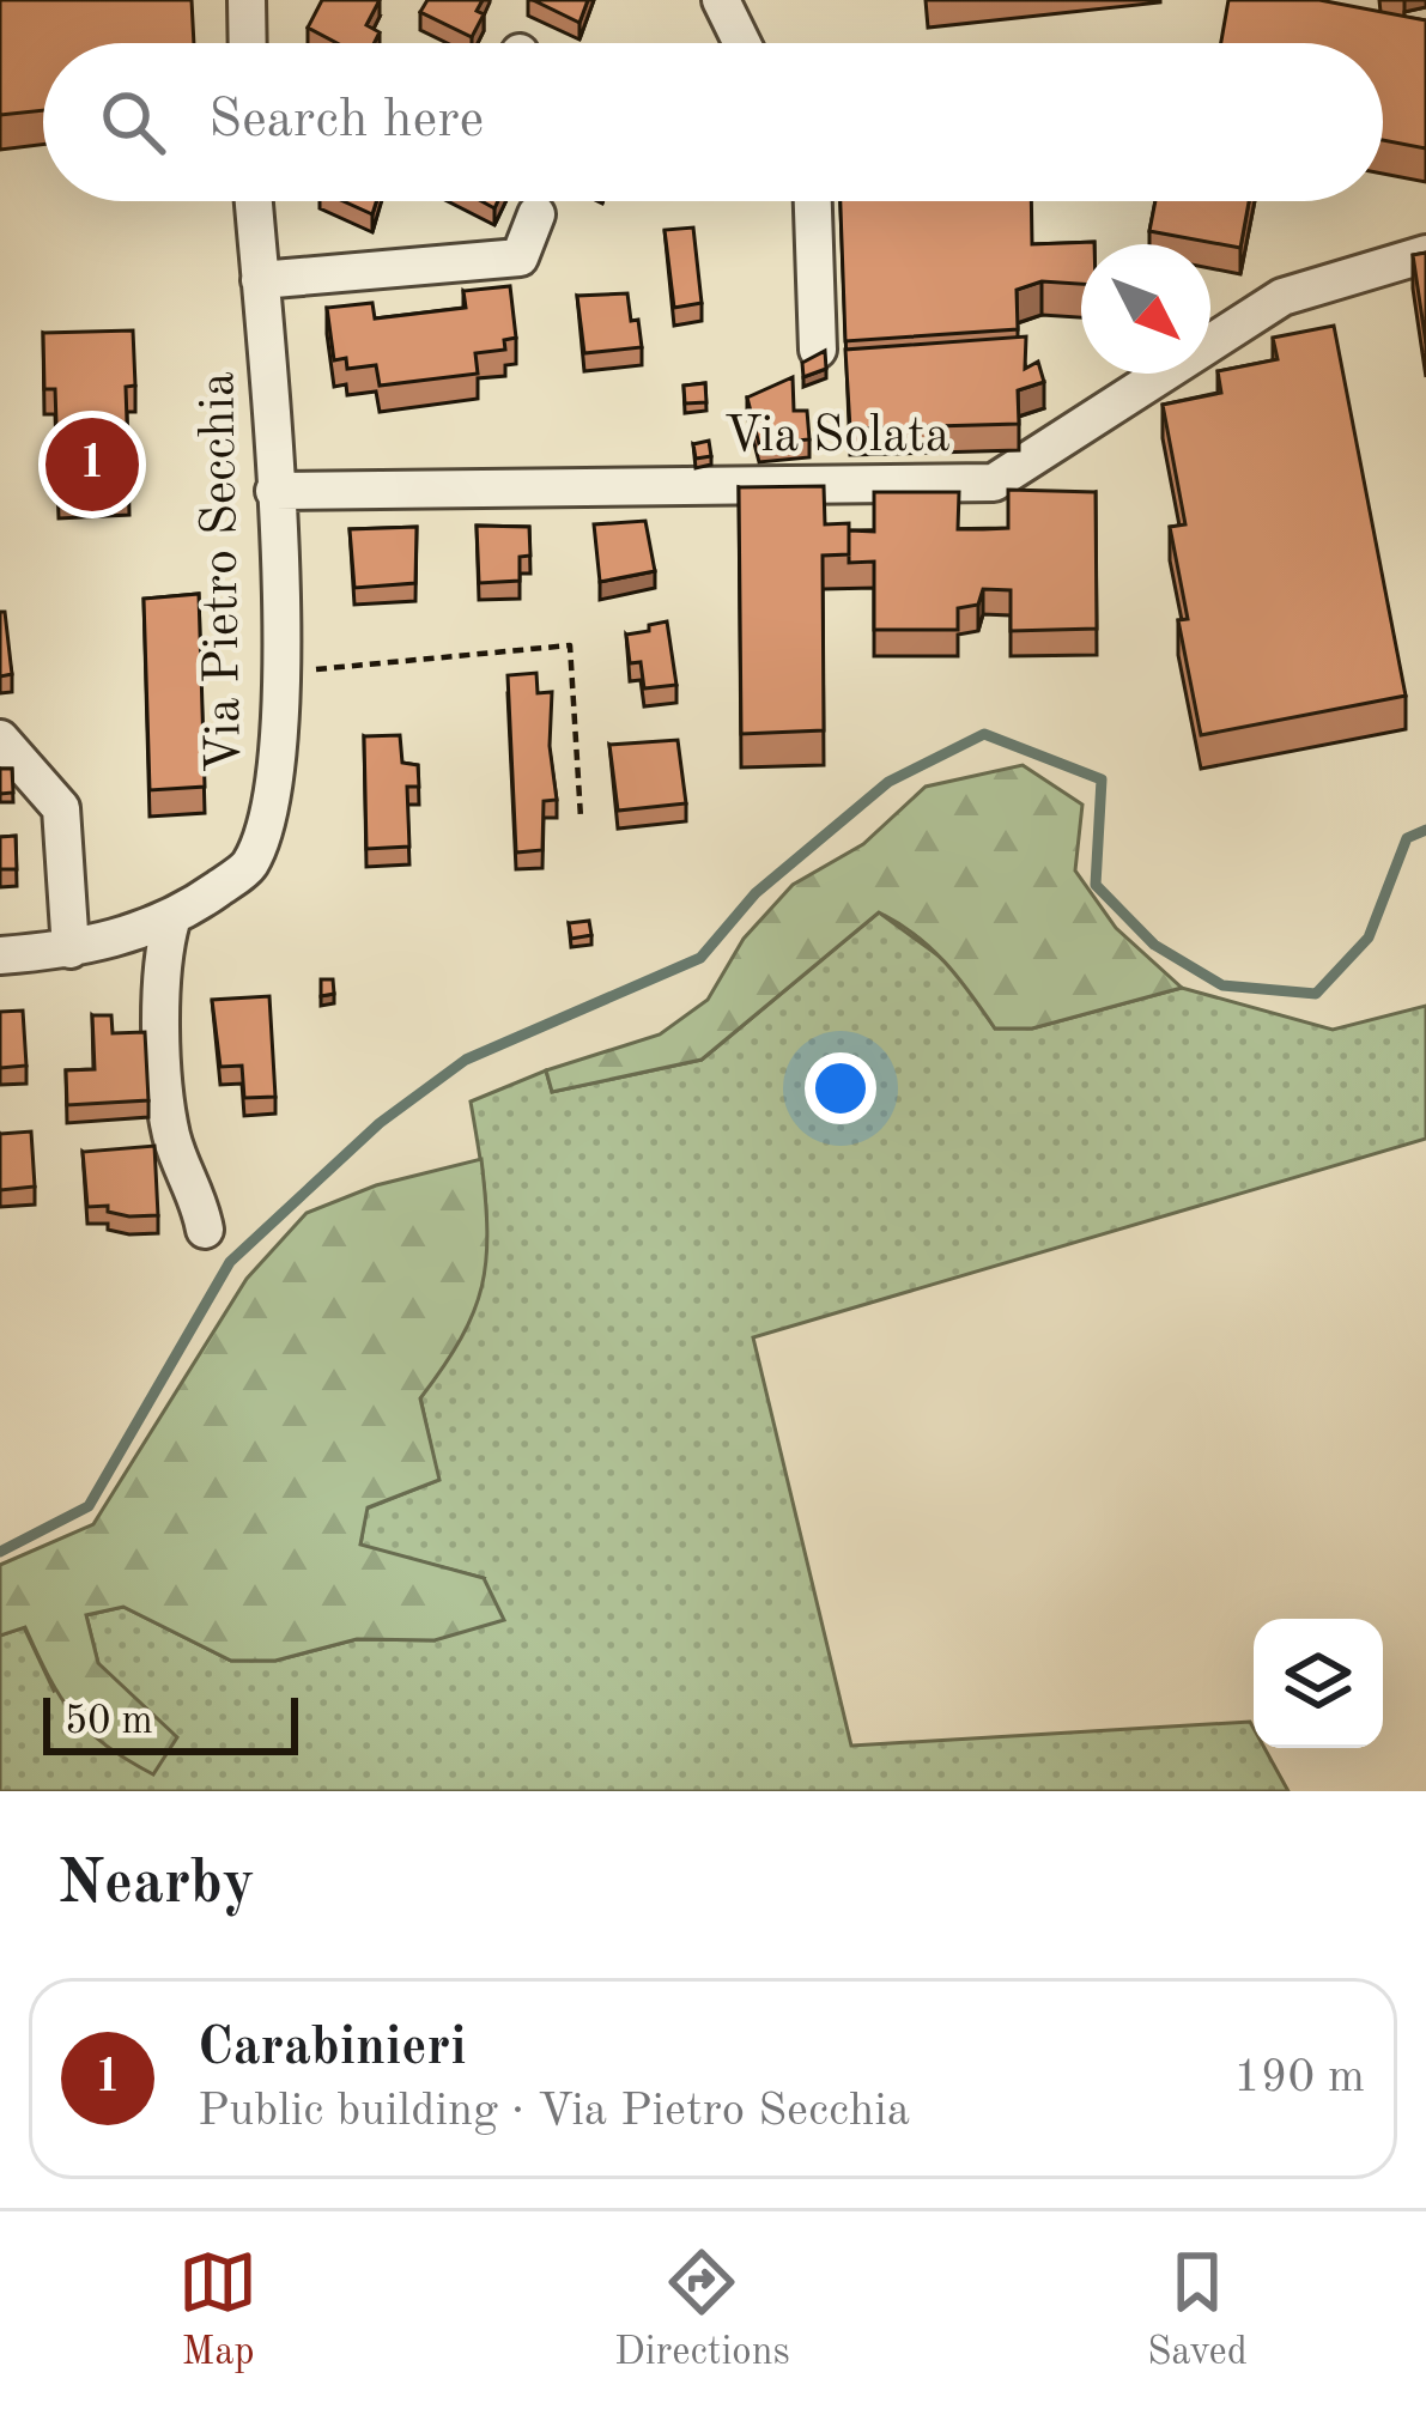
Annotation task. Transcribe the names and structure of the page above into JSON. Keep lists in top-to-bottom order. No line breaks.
{"streets":{"street":["Via Solata","Via Pietro Secchia"]},"crossings":[["Via Solata","Via Pietro Secchia"]],"scale_bar":"50 m","north":"bottom right","page":{"search":"Search here","pins":"1","scale":"50 m","heading":"Nearby","list":[{"mark":"1","name":"Carabinieri","note":"Public building · Via Pietro Secchia","value":"190 m"}],"nav":["Map","Directions","Saved"]}}
